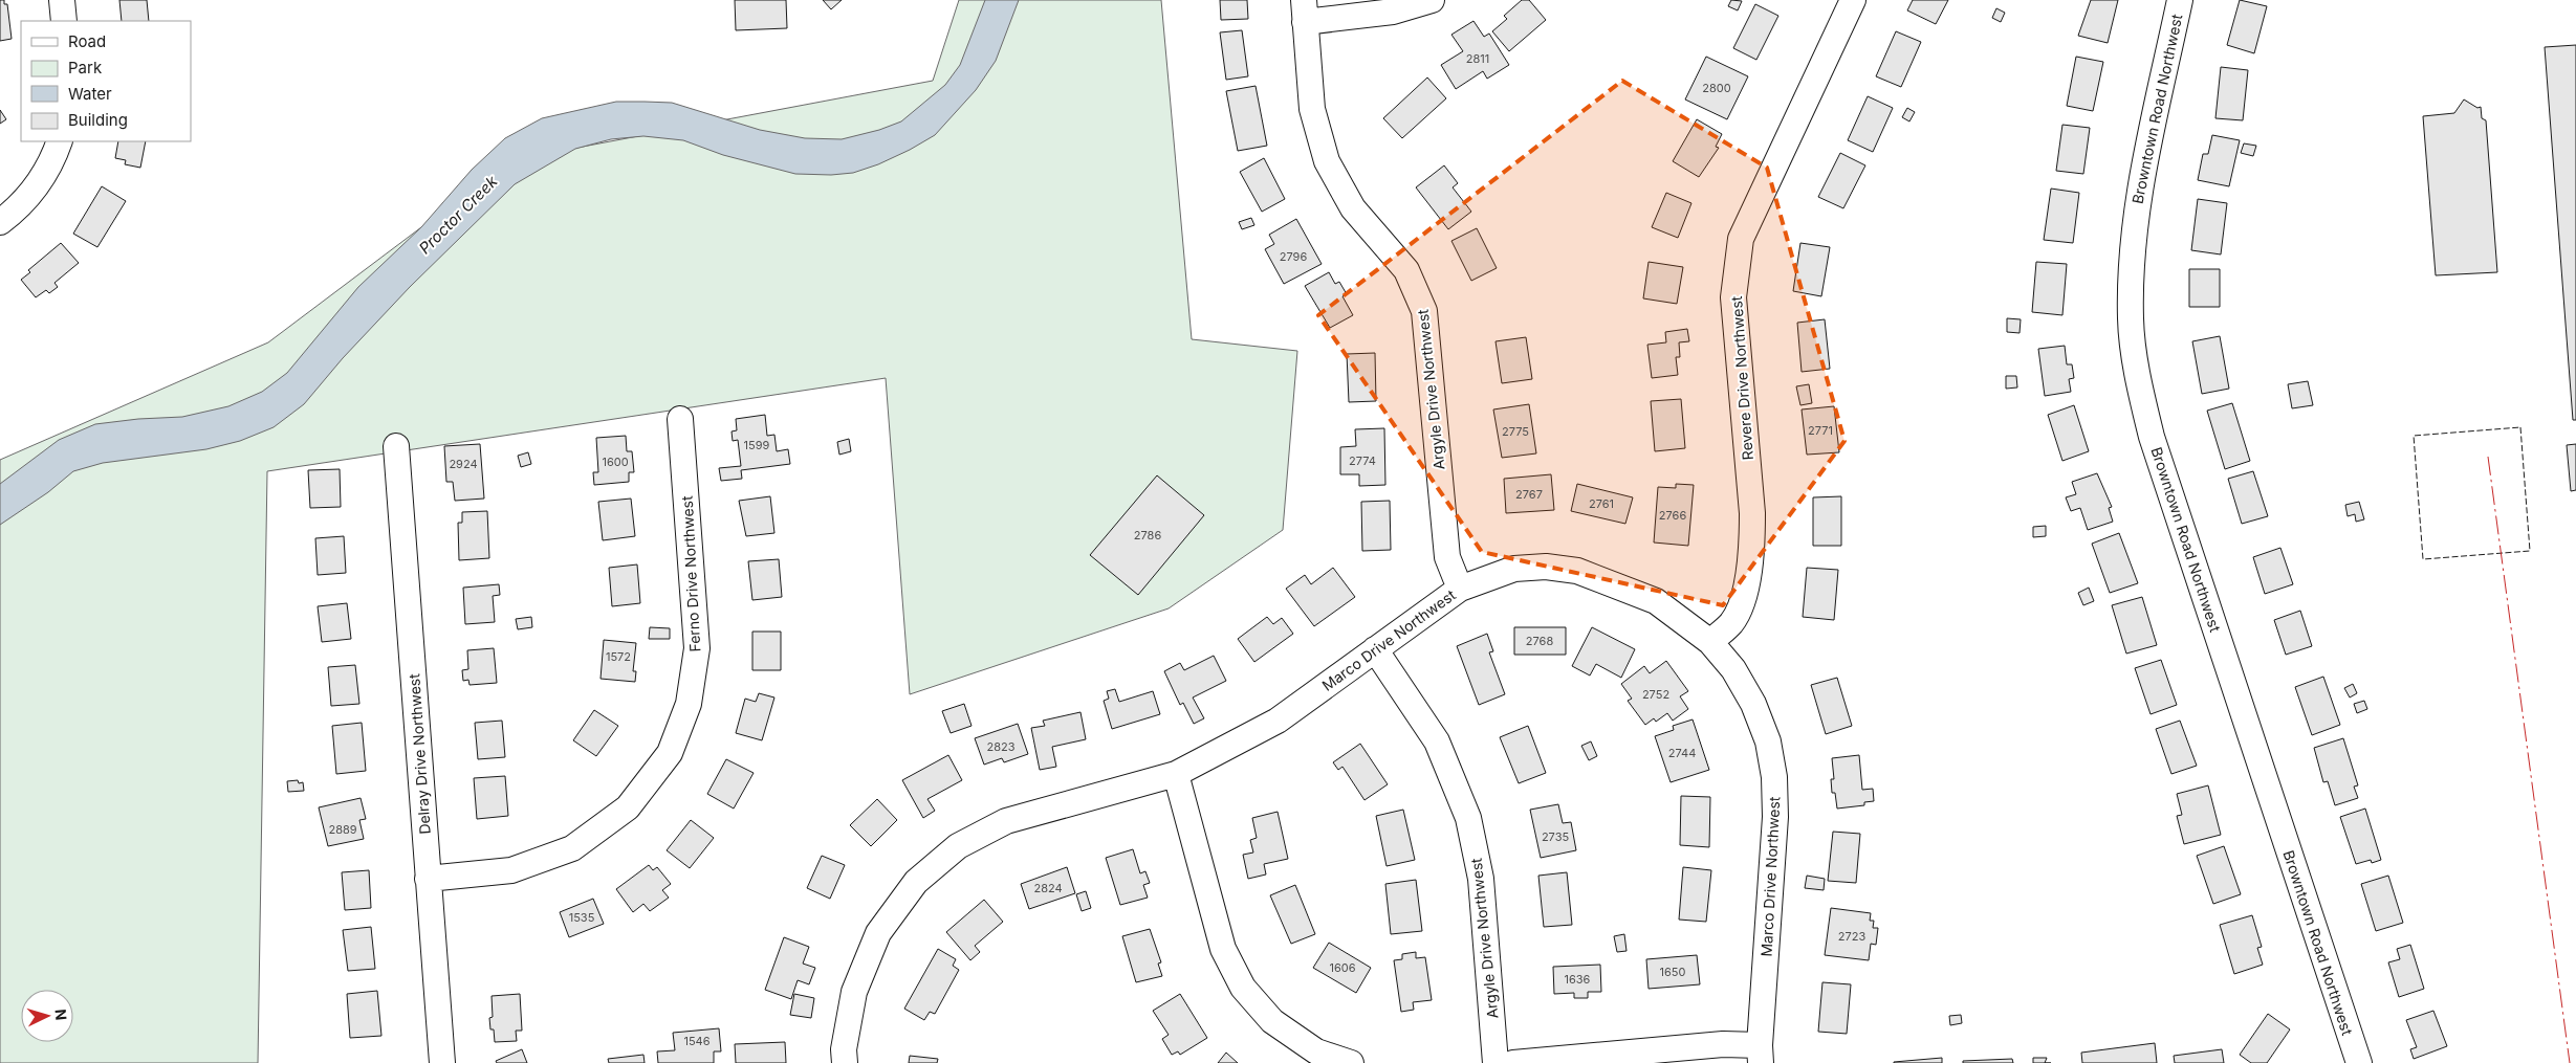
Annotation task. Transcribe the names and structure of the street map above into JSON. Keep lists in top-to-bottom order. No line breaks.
{"streets":{"street":["Browntown Road Northwest","Revere Drive Northwest","Argyle Drive Northwest","Ferno Drive Northwest","Marco Drive Northwest","Delray Drive Northwest"]},"crossings":[["Revere Drive Northwest","Marco Drive Northwest"],["Argyle Drive Northwest","Marco Drive Northwest"],["Ferno Drive Northwest","Delray Drive Northwest"]],"water":["Proctor Creek"],"house_numbers":["2811","2800","2796","2771","2775","1599","2774","1600","2924","2767","2761","2766","2786","2768","1572","2752","2823","2744","2889","2735","2824","1535","2723","1606","1650","1636","1546"],"legend":["Road","Park","Water","Building"],"north":"right"}
